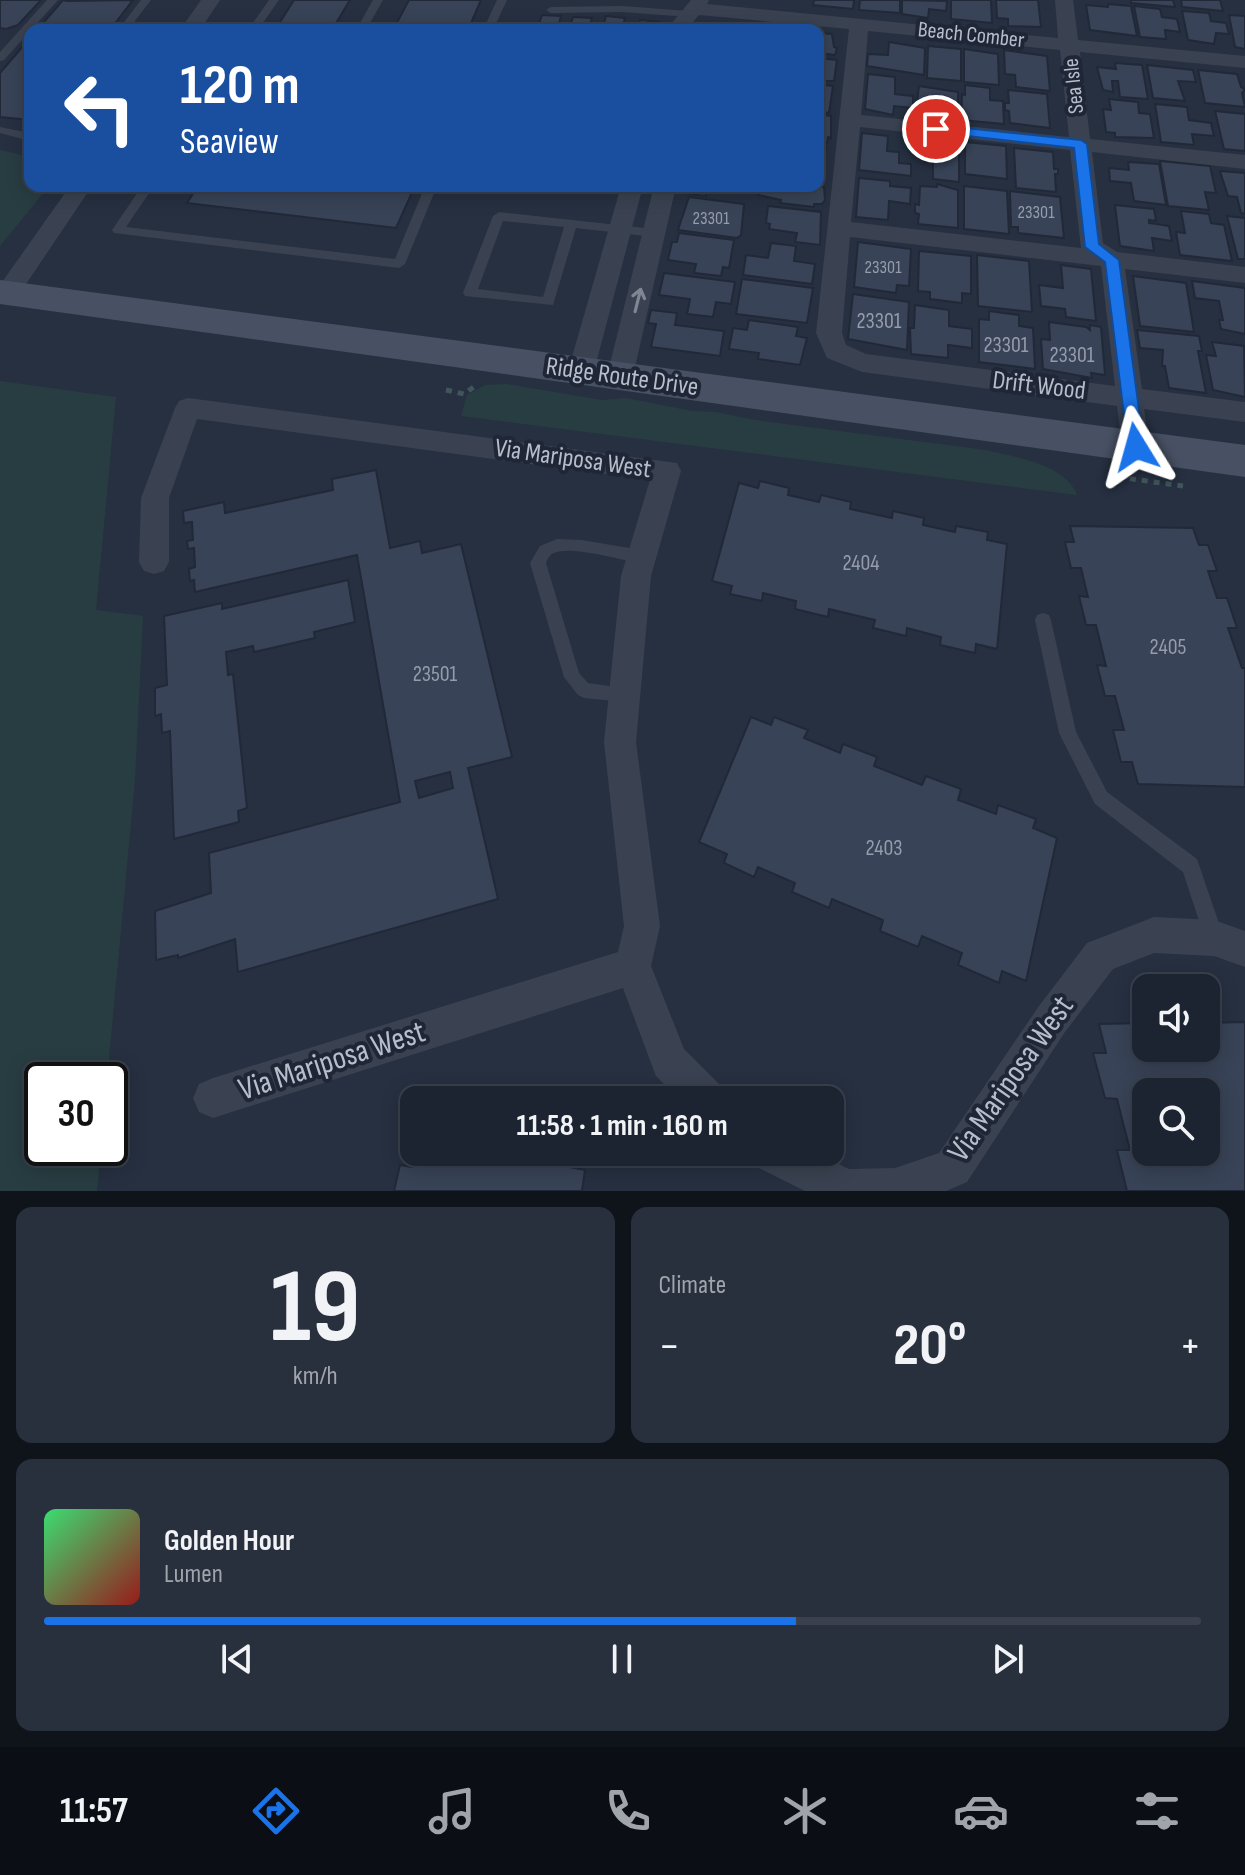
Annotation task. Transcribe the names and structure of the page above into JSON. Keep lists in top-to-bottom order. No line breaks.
{"streets":{"main road":["Ridge Route Drive"],"street":["Beach Comber","Sea Isle","Drift Wood","Via Mariposa West"]},"crossings":[["Beach Comber","Sea Isle"],["Sea Isle","Ridge Route Drive"],["Sea Isle","Drift Wood"]],"house_numbers":["23301","23301","23301","23301","23301","23301","2404","2405","23501","2403"],"page":{"turn":["120 m","Seaview"],"limit":"30","trip":"11:58 · 1 min · 160 m","tile":[["19","km/h"],"Climate"],"heat":["−","20°","+"],"song":["Golden Hour","Lumen"],"tabs":"11:57"}}
